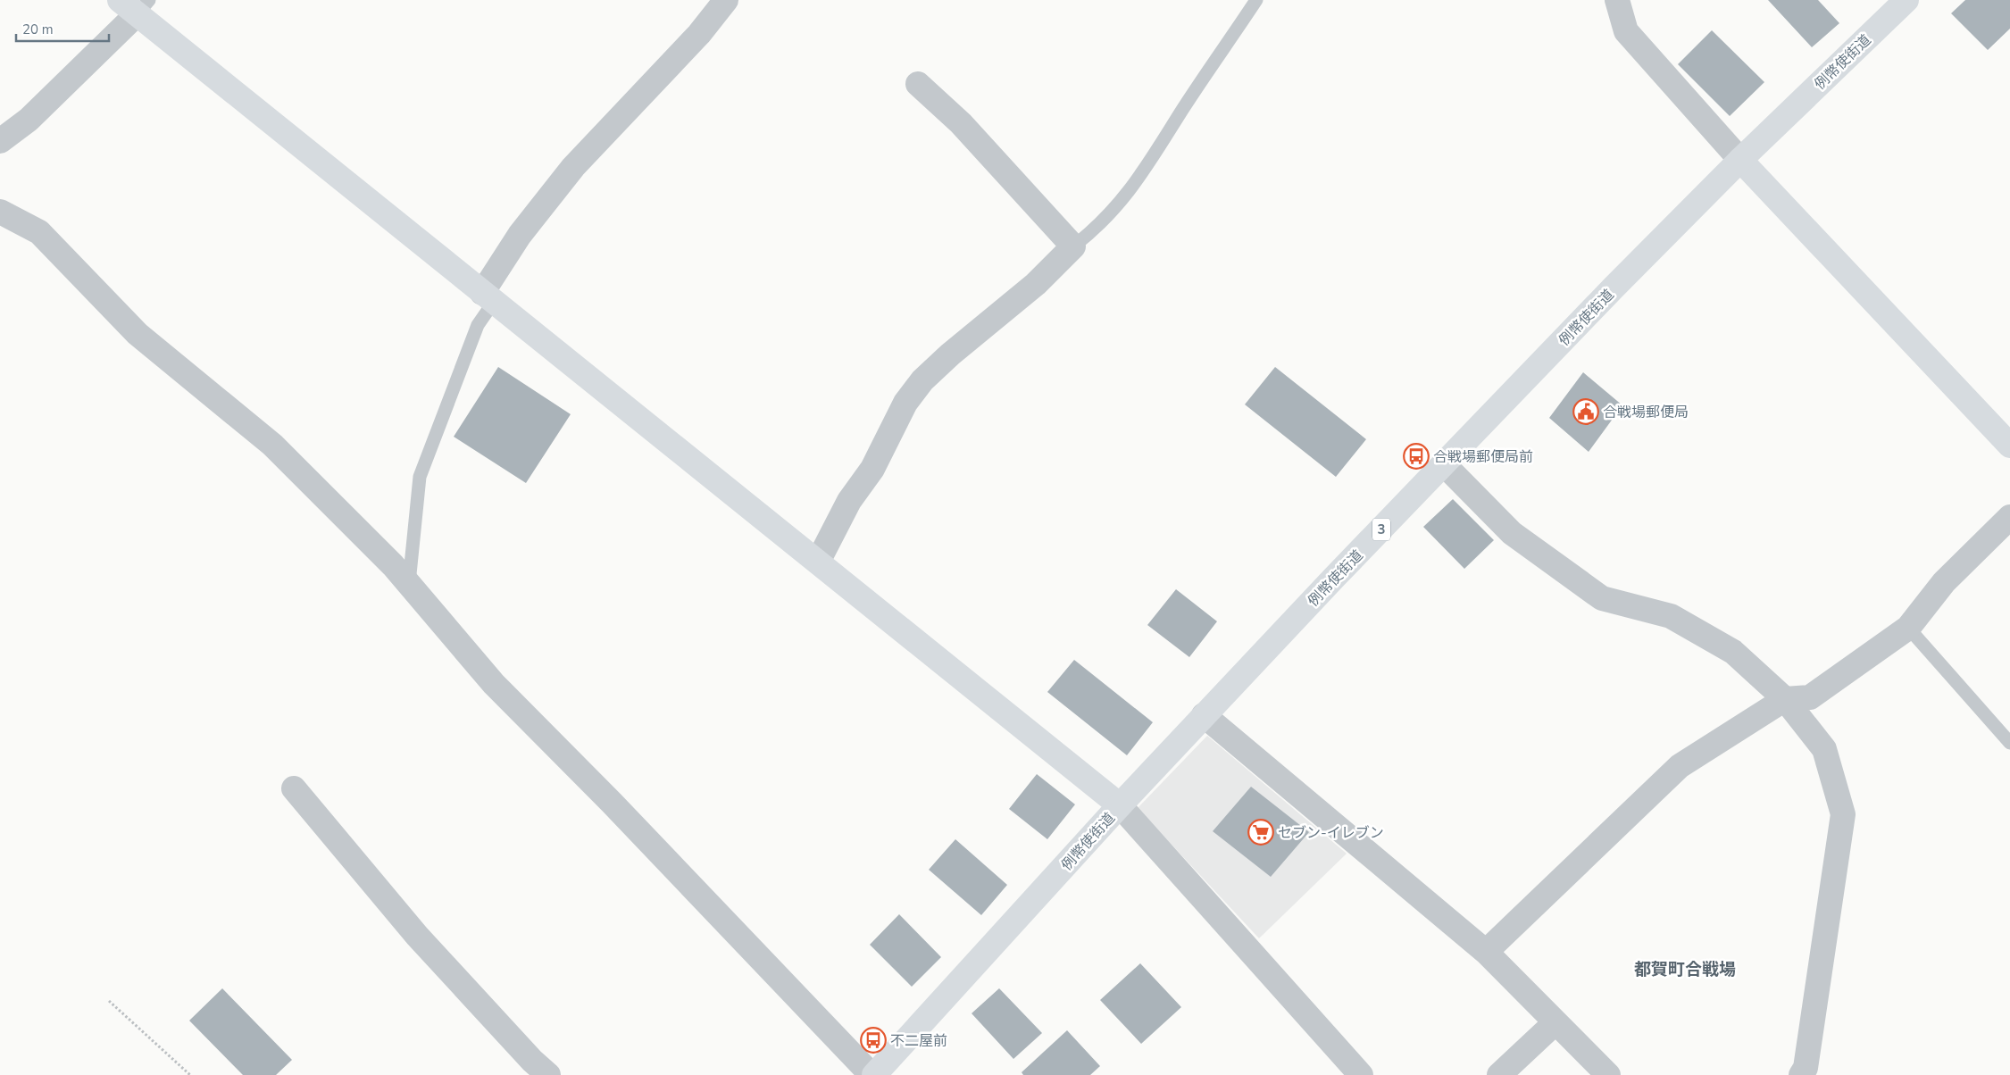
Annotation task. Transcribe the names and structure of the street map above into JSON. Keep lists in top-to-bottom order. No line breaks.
{"streets":{"street":["例幣使街道","3"]},"districts":["都賀町合戦場"],"places":{"public building":["合戦場郵便局"],"bus stop":["合戦場郵便局前","不二屋前"],"supermarket":["セブン-イレブン"]},"scale_bar":"20 m"}
